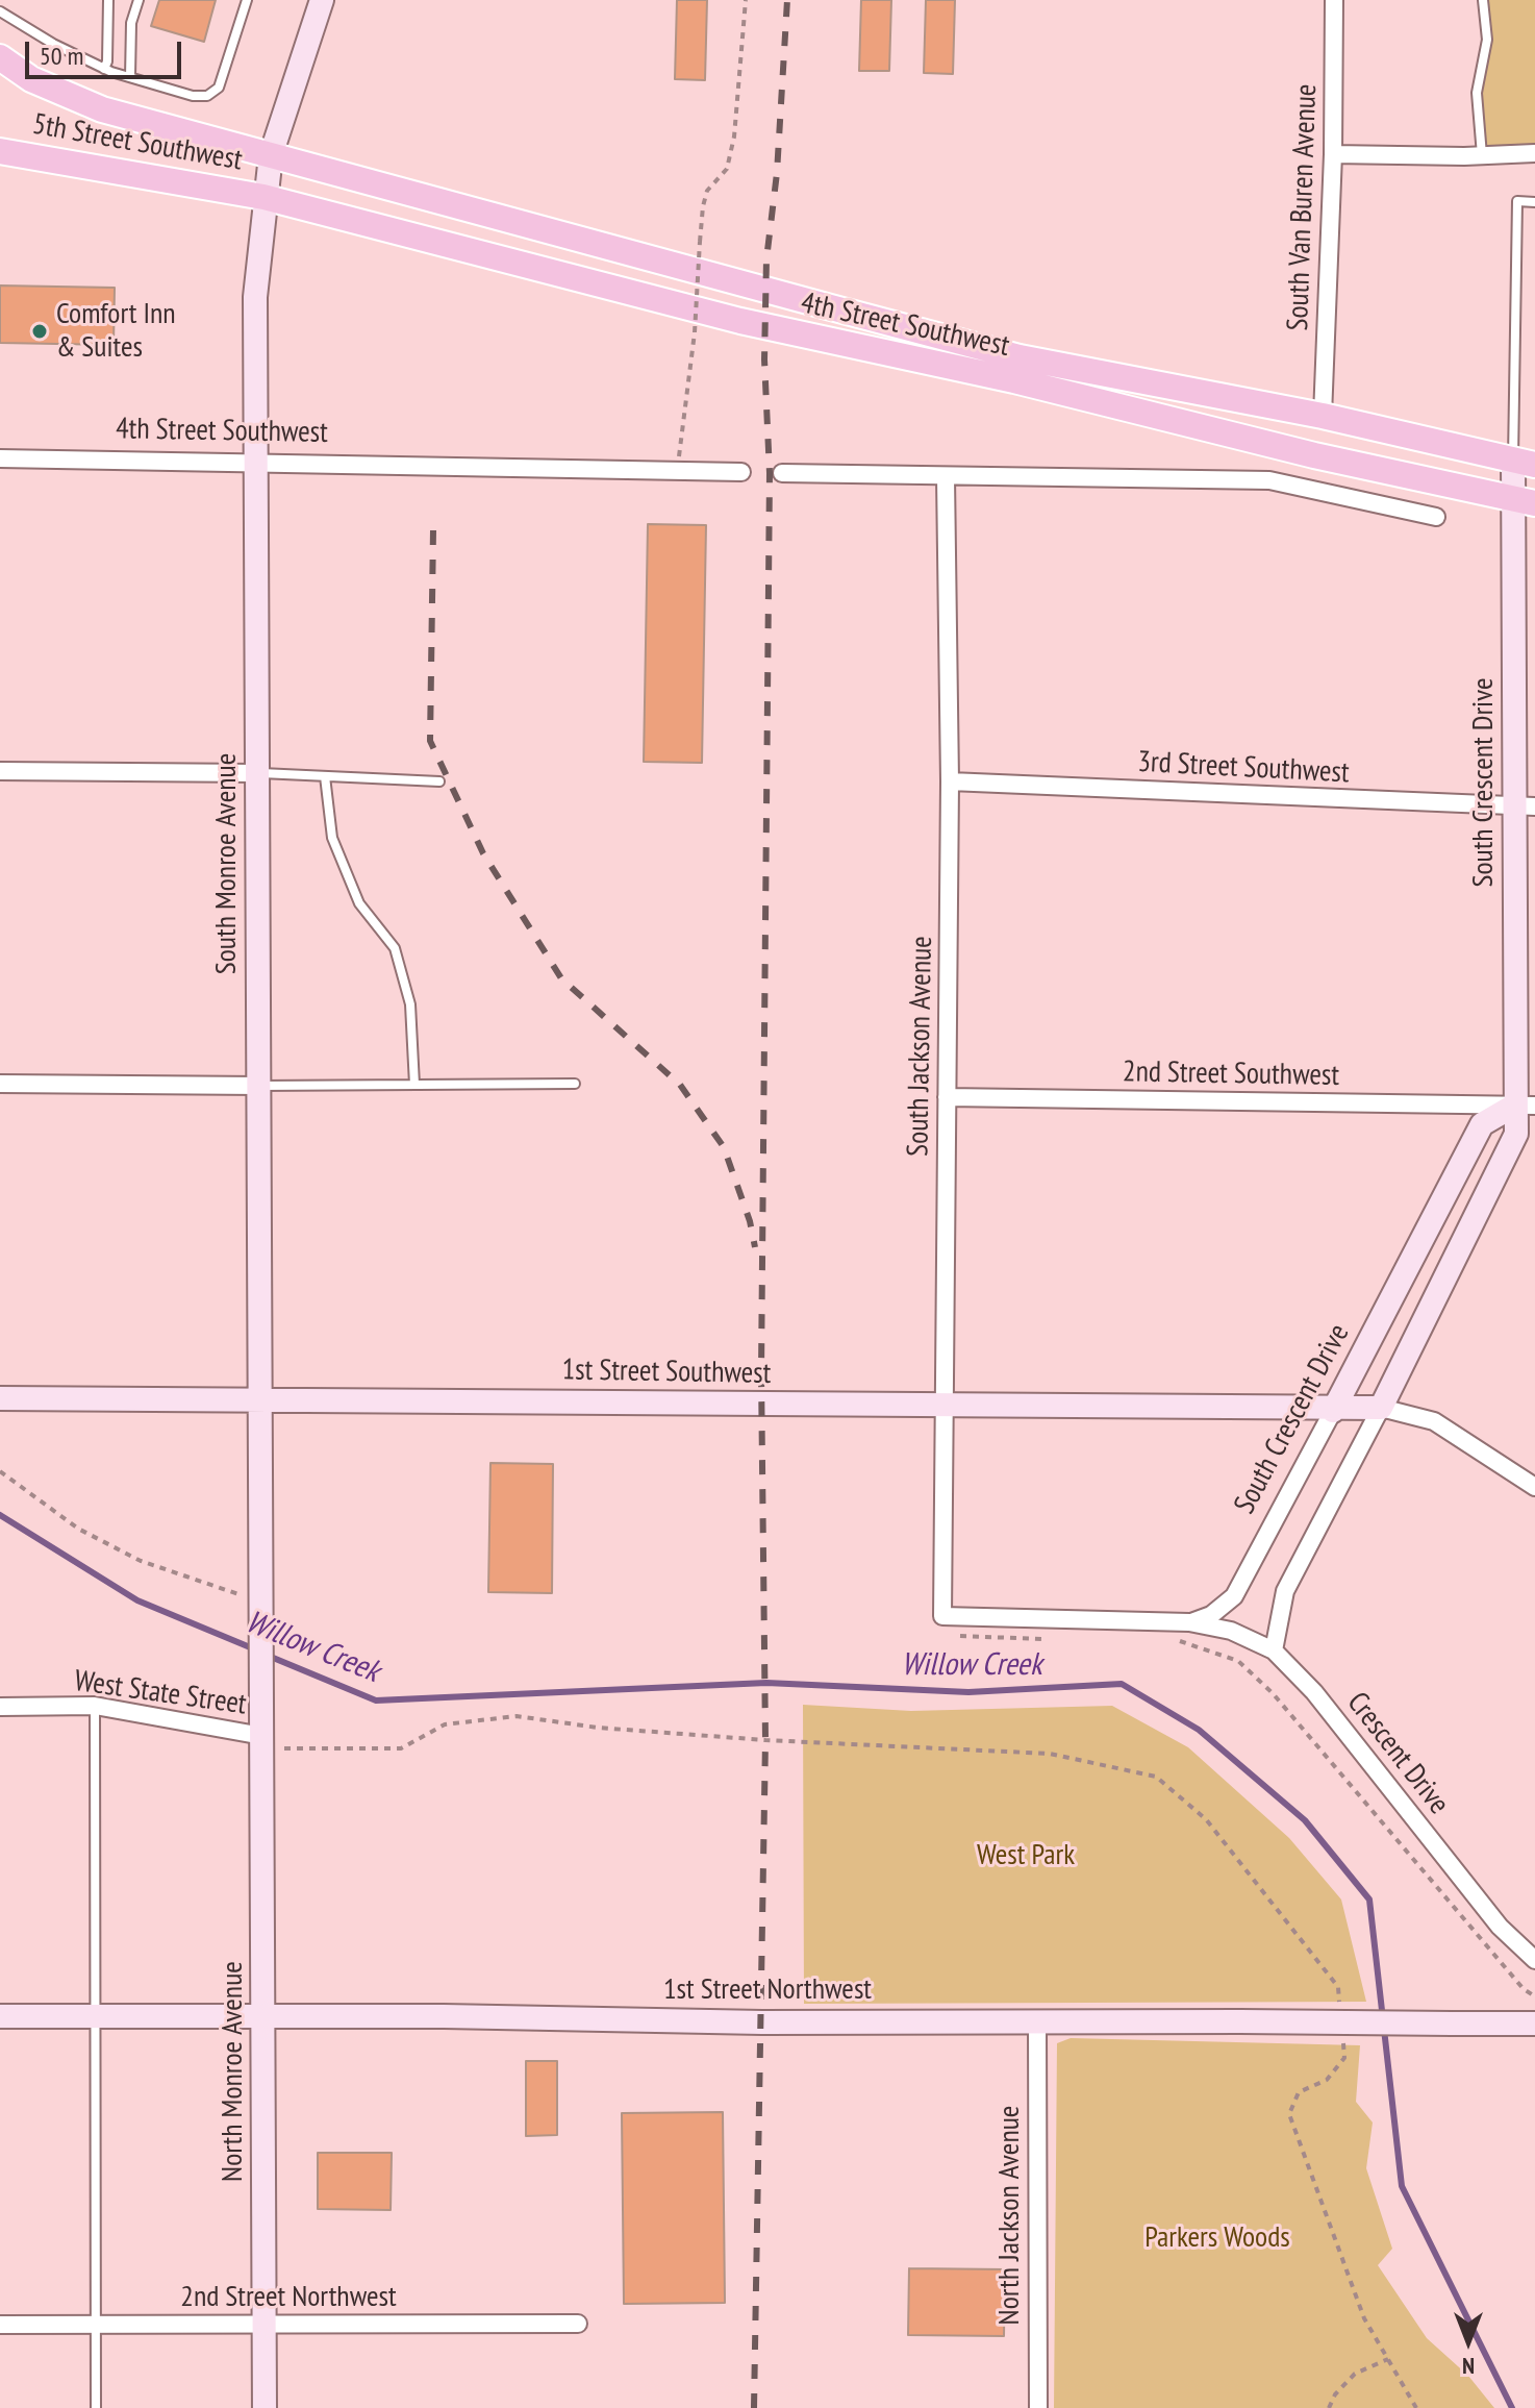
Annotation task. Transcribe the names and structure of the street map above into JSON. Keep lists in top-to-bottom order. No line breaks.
{"streets":{"main road":["5th Street Southwest","4th Street Southwest","South Crescent Drive","South Monroe Avenue","1st Street Southwest","1st Street Northwest","North Monroe Avenue"],"street":["South Van Buren Avenue","3rd Street Southwest","South Jackson Avenue","2nd Street Southwest","West State Street","Crescent Drive","North Jackson Avenue","2nd Street Northwest"]},"crossings":[["5th Street Southwest","4th Street Southwest"],["5th Street Southwest","South Monroe Avenue"],["South Van Buren Avenue","4th Street Southwest"],["4th Street Southwest","South Crescent Drive"],["4th Street Southwest","South Monroe Avenue"],["3rd Street Southwest","South Crescent Drive"],["3rd Street Southwest","South Jackson Avenue"],["South Crescent Drive","2nd Street Southwest"],["South Crescent Drive","1st Street Southwest"],["South Crescent Drive","Crescent Drive"],["South Monroe Avenue","1st Street Southwest"],["South Monroe Avenue","West State Street"],["South Monroe Avenue","North Monroe Avenue"],["South Jackson Avenue","2nd Street Southwest"],["South Jackson Avenue","1st Street Southwest"],["South Jackson Avenue","Crescent Drive"],["West State Street","North Monroe Avenue"],["1st Street Northwest","North Monroe Avenue"],["1st Street Northwest","North Jackson Avenue"],["North Monroe Avenue","2nd Street Northwest"]],"water":["Willow Creek"],"parks":["West Park","Parkers Woods"],"places":["Comfort Inn & Suites"],"scale_bar":"50 m","north":"bottom"}
